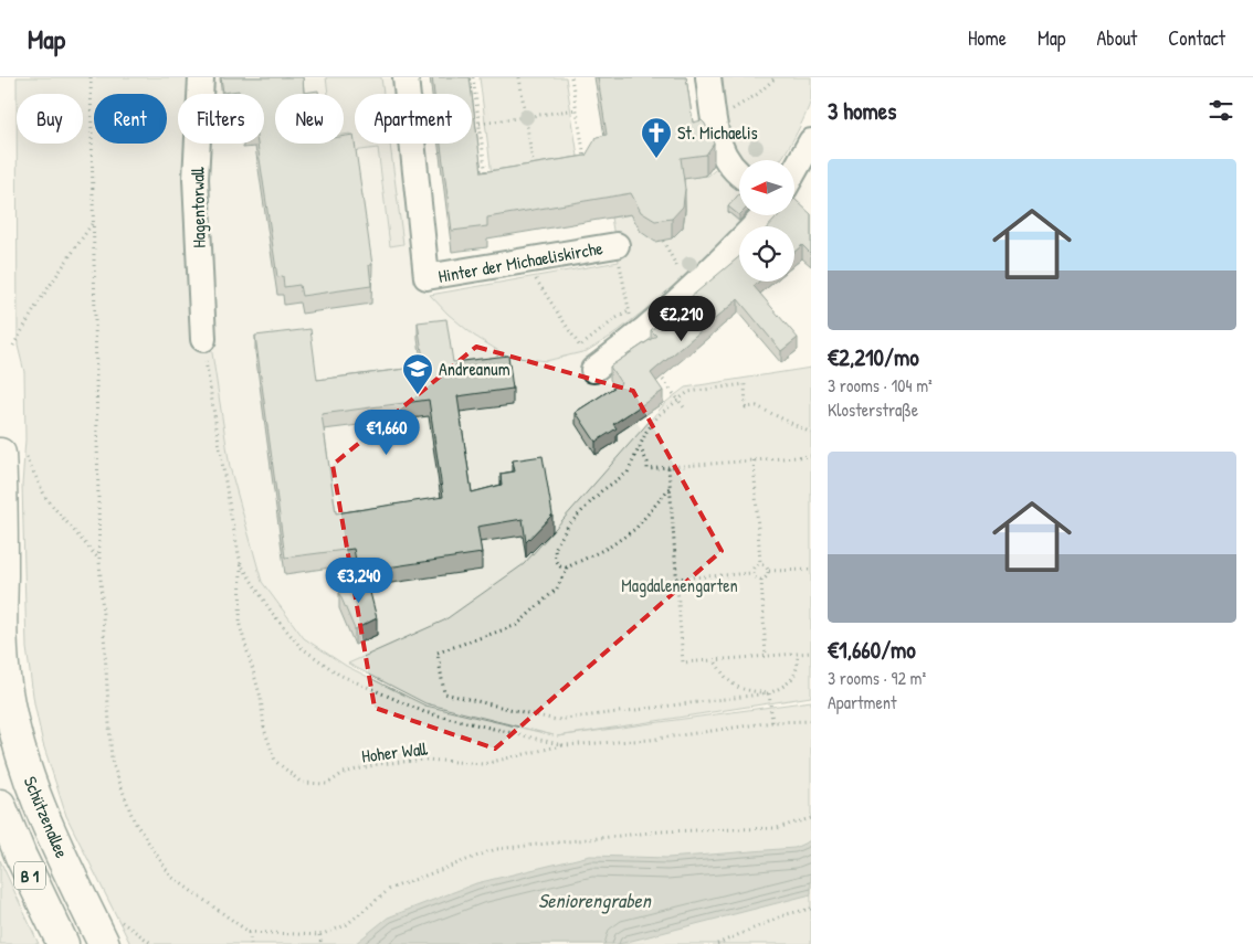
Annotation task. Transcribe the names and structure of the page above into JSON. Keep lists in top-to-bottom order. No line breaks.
{"streets":{"main road":["Schützenallee","B 1"],"street":["Hagentorwall","Hinter der Michaeliskirche"],"path":["Hoher Wall"]},"crossings":[["Hagentorwall","Hoher Wall"]],"water":["Seniorengraben"],"parks":["Magdalenengarten"],"places":{"church":["St. Michaelis"],"school or university":["Andreanum"]},"north":"left","page":{"header":"Map","nav":["Home","Map","About","Contact"],"heading":"3 homes","chip":["Buy","Rent","Filters","New","Apartment"],"list":[{"name":"€2,210/mo","note":"3 rooms · 104 m² · Klosterstraße"},{"name":"€1,660/mo","note":"3 rooms · 92 m² · Apartment"}],"price":["€2,210","€1,660","€3,240"]}}
